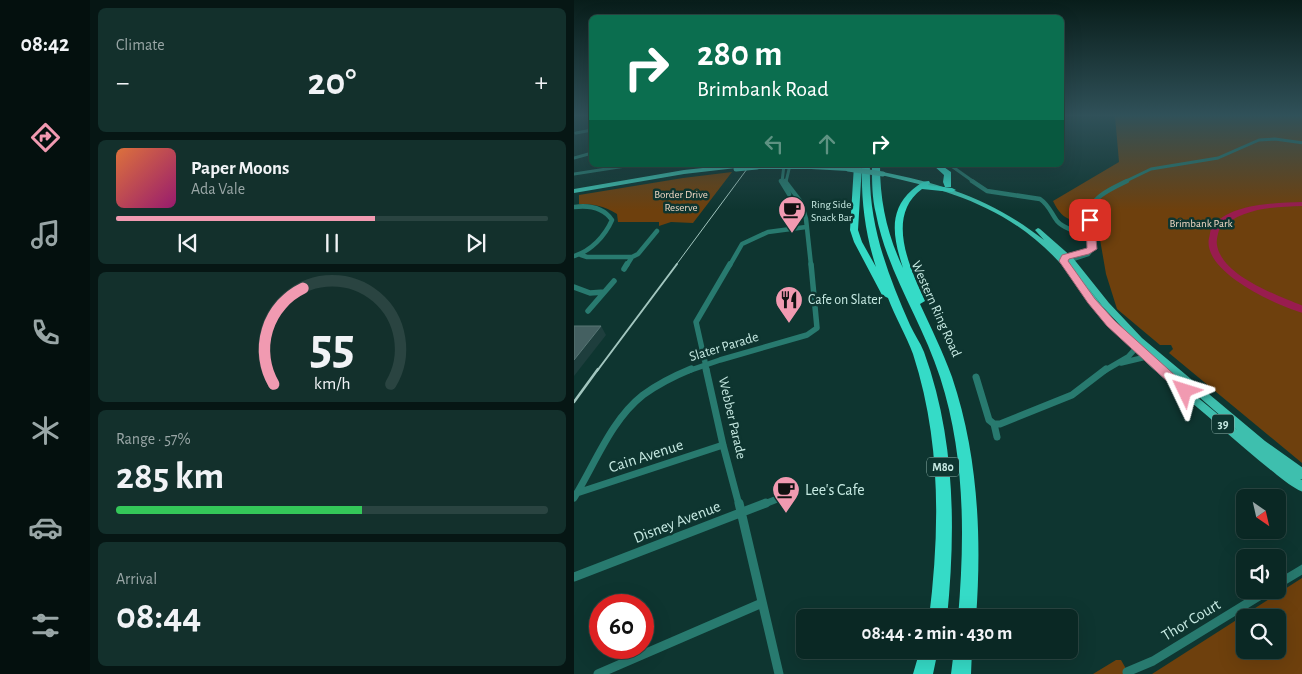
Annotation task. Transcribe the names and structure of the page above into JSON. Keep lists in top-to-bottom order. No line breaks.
{"streets":{"highway":["Western Ring Road","M80"],"main road":["39"],"street":["Slater Parade","Webber Parade","Cain Avenue","Disney Avenue","Thor Court"]},"crossings":[["Western Ring Road","39"],["Slater Parade","Webber Parade"],["Slater Parade","Cain Avenue"],["Webber Parade","Cain Avenue"],["Webber Parade","Disney Avenue"]],"parks":["Border Drive Reserve","Brimbank Park"],"places":{"cafe":["Ring Side Snack Bar","Lee's Cafe"],"restaurant":["Cafe on Slater"]},"north":"bottom right","page":{"tabs":"08:42","tile":["Climate",["Range · 57%","285 km"],["Arrival","08:44"]],"turn":["280 m","Brimbank Road"],"heat":["−","20°","+"],"song":["Paper Moons","Ada Vale"],"limit":"60","trip":"08:44 · 2 min · 430 m","gauge":["55","km/h"]}}
